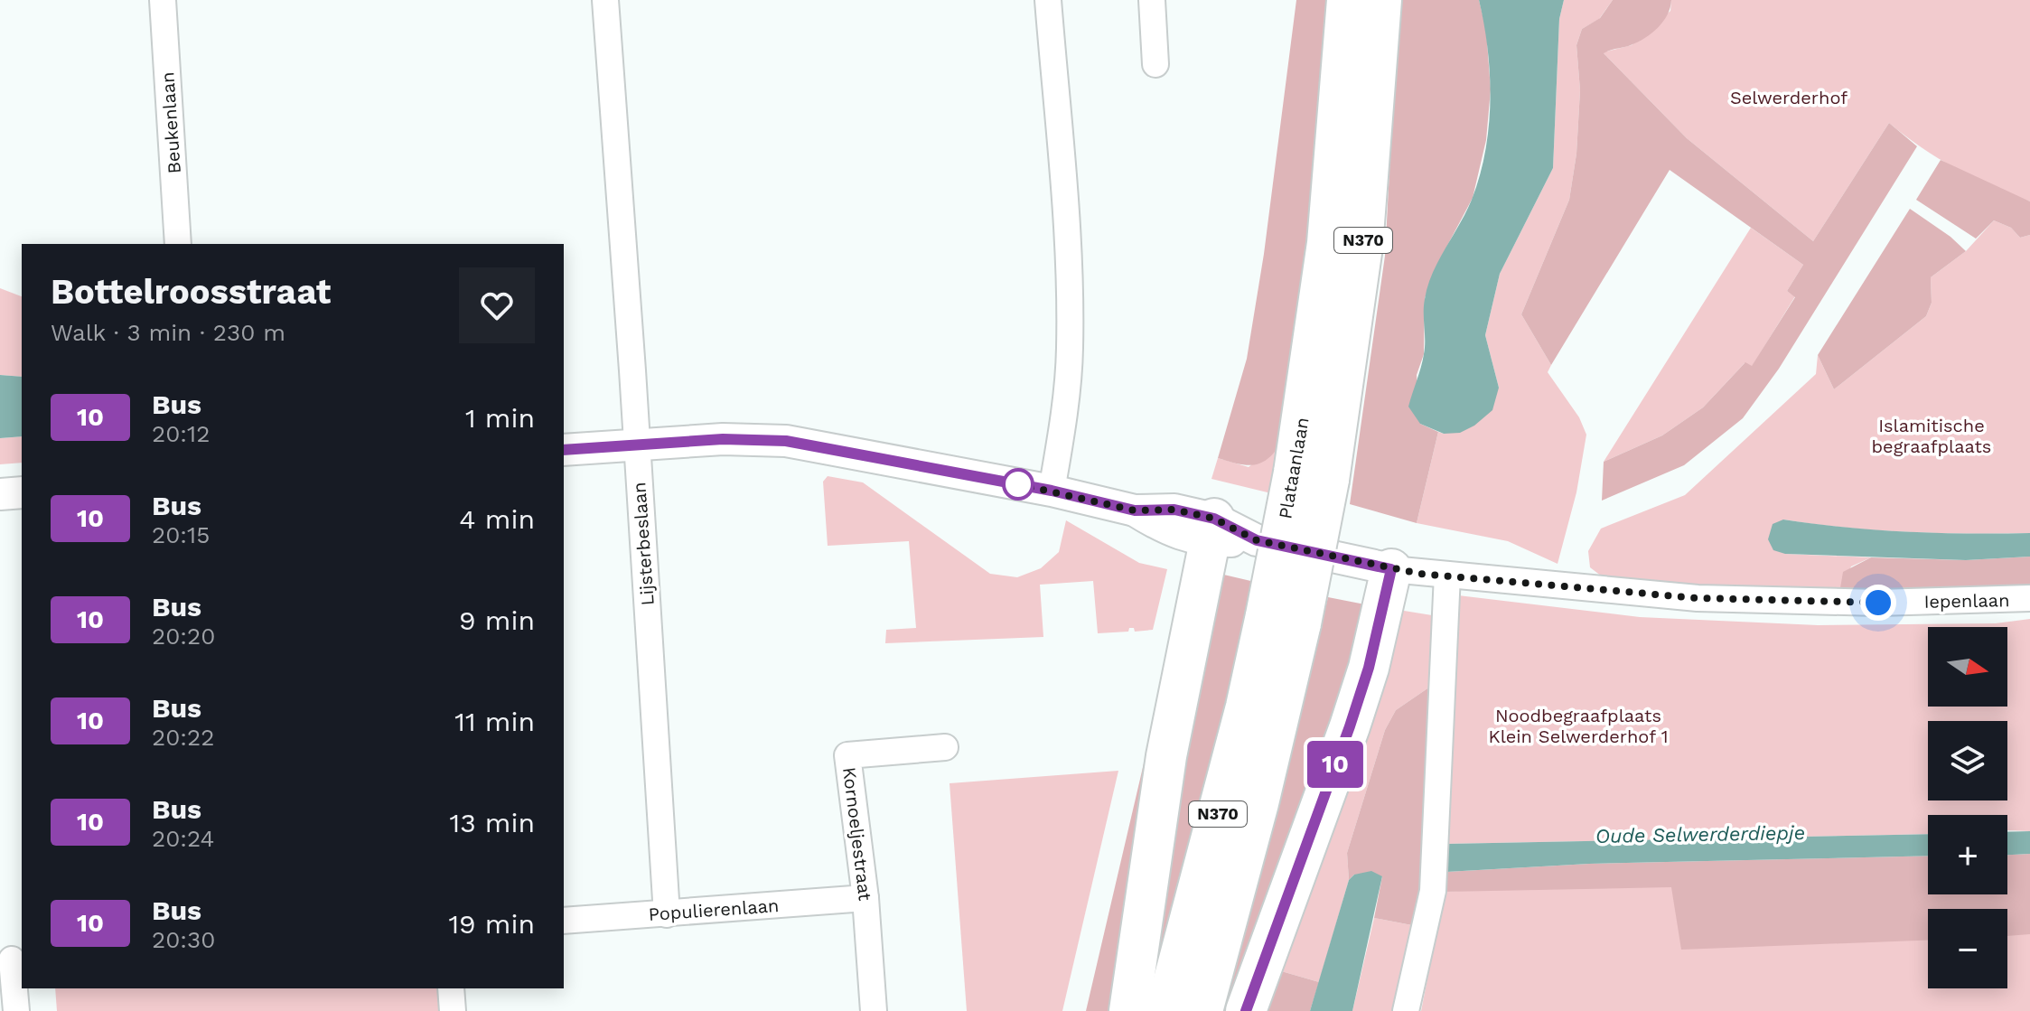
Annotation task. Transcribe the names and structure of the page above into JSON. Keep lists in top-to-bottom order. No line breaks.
{"streets":{"highway":["N370","Plataanlaan"],"street":["Beukenlaan","Lijsterbeslaan","Iepenlaan","Kornoeljestraat","Populierenlaan"]},"crossings":[["Lijsterbeslaan","Iepenlaan"],["Lijsterbeslaan","Populierenlaan"],["Kornoeljestraat","Populierenlaan"]],"water":["Oude Selwerderdiepje"],"parks":["Selwerderhof","Islamitische begraafplaats","Noodbegraafplaats Klein Selwerderhof 1"],"lines":["bus line 10"],"north":"right","page":{"on_map":"10","heading":["Bottelroosstraat","Walk · 3 min · 230 m"],"list":[{"mark":"10","name":"Bus","note":"20:12","value":"1 min"},{"mark":"10","name":"Bus","note":"20:15","value":"4 min"},{"mark":"10","name":"Bus","note":"20:20","value":"9 min"},{"mark":"10","name":"Bus","note":"20:22","value":"11 min"},{"mark":"10","name":"Bus","note":"20:24","value":"13 min"},{"mark":"10","name":"Bus","note":"20:30","value":"19 min"}],"map_buttons":["+","−"]}}
